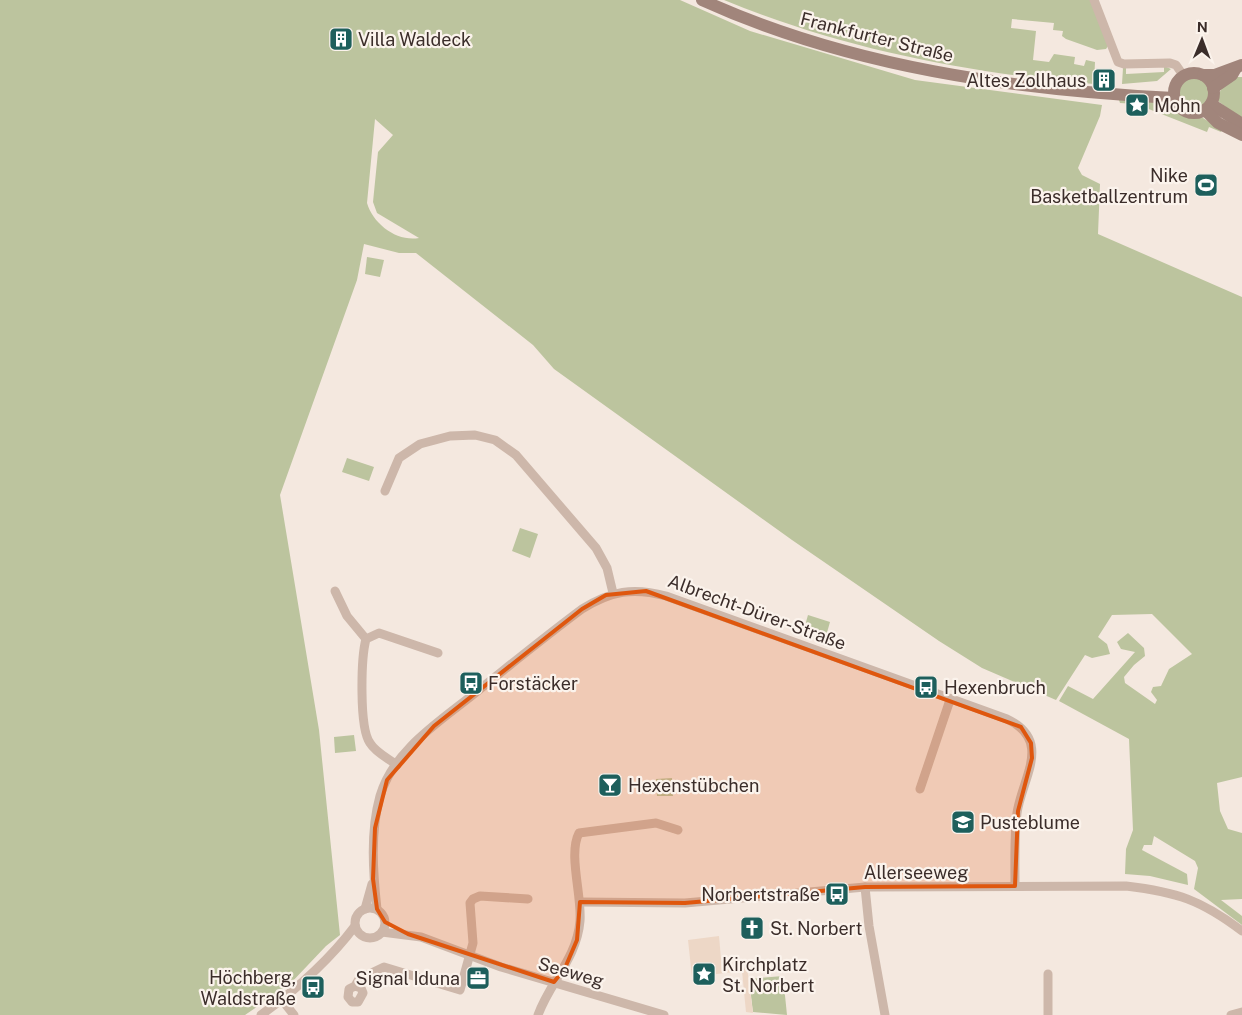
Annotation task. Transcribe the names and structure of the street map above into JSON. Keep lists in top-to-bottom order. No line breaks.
{"streets":{"main road":["Frankfurter Straße"],"street":["Albrecht-Dürer-Straße","Allerseeweg","Seeweg"]},"crossings":[["Albrecht-Dürer-Straße","Allerseeweg"],["Albrecht-Dürer-Straße","Seeweg"]],"places":{"building":["Villa Waldeck","Altes Zollhaus"],"place":["Mohn","Kirchplatz St. Norbert"],"sports":["Nike Basketballzentrum"],"bus stop":["Forstäcker","Hexenbruch","Norbertstraße","Höchberg, Waldstraße"],"bar":["Hexenstübchen"],"school or university":["Pusteblume"],"church":["St. Norbert"],"office":["Signal Iduna"]},"north":"top"}
